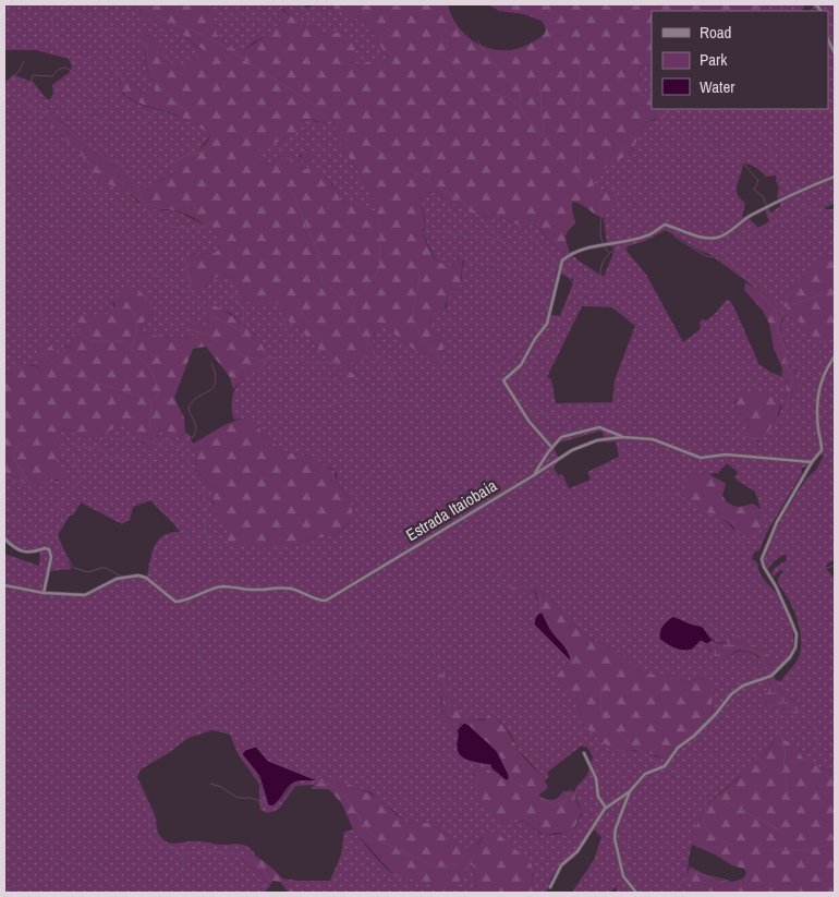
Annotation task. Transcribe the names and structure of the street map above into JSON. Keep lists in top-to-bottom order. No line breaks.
{"streets":{"street":["Estrada Itaiobaia"]},"legend":["Road","Park","Water"]}
